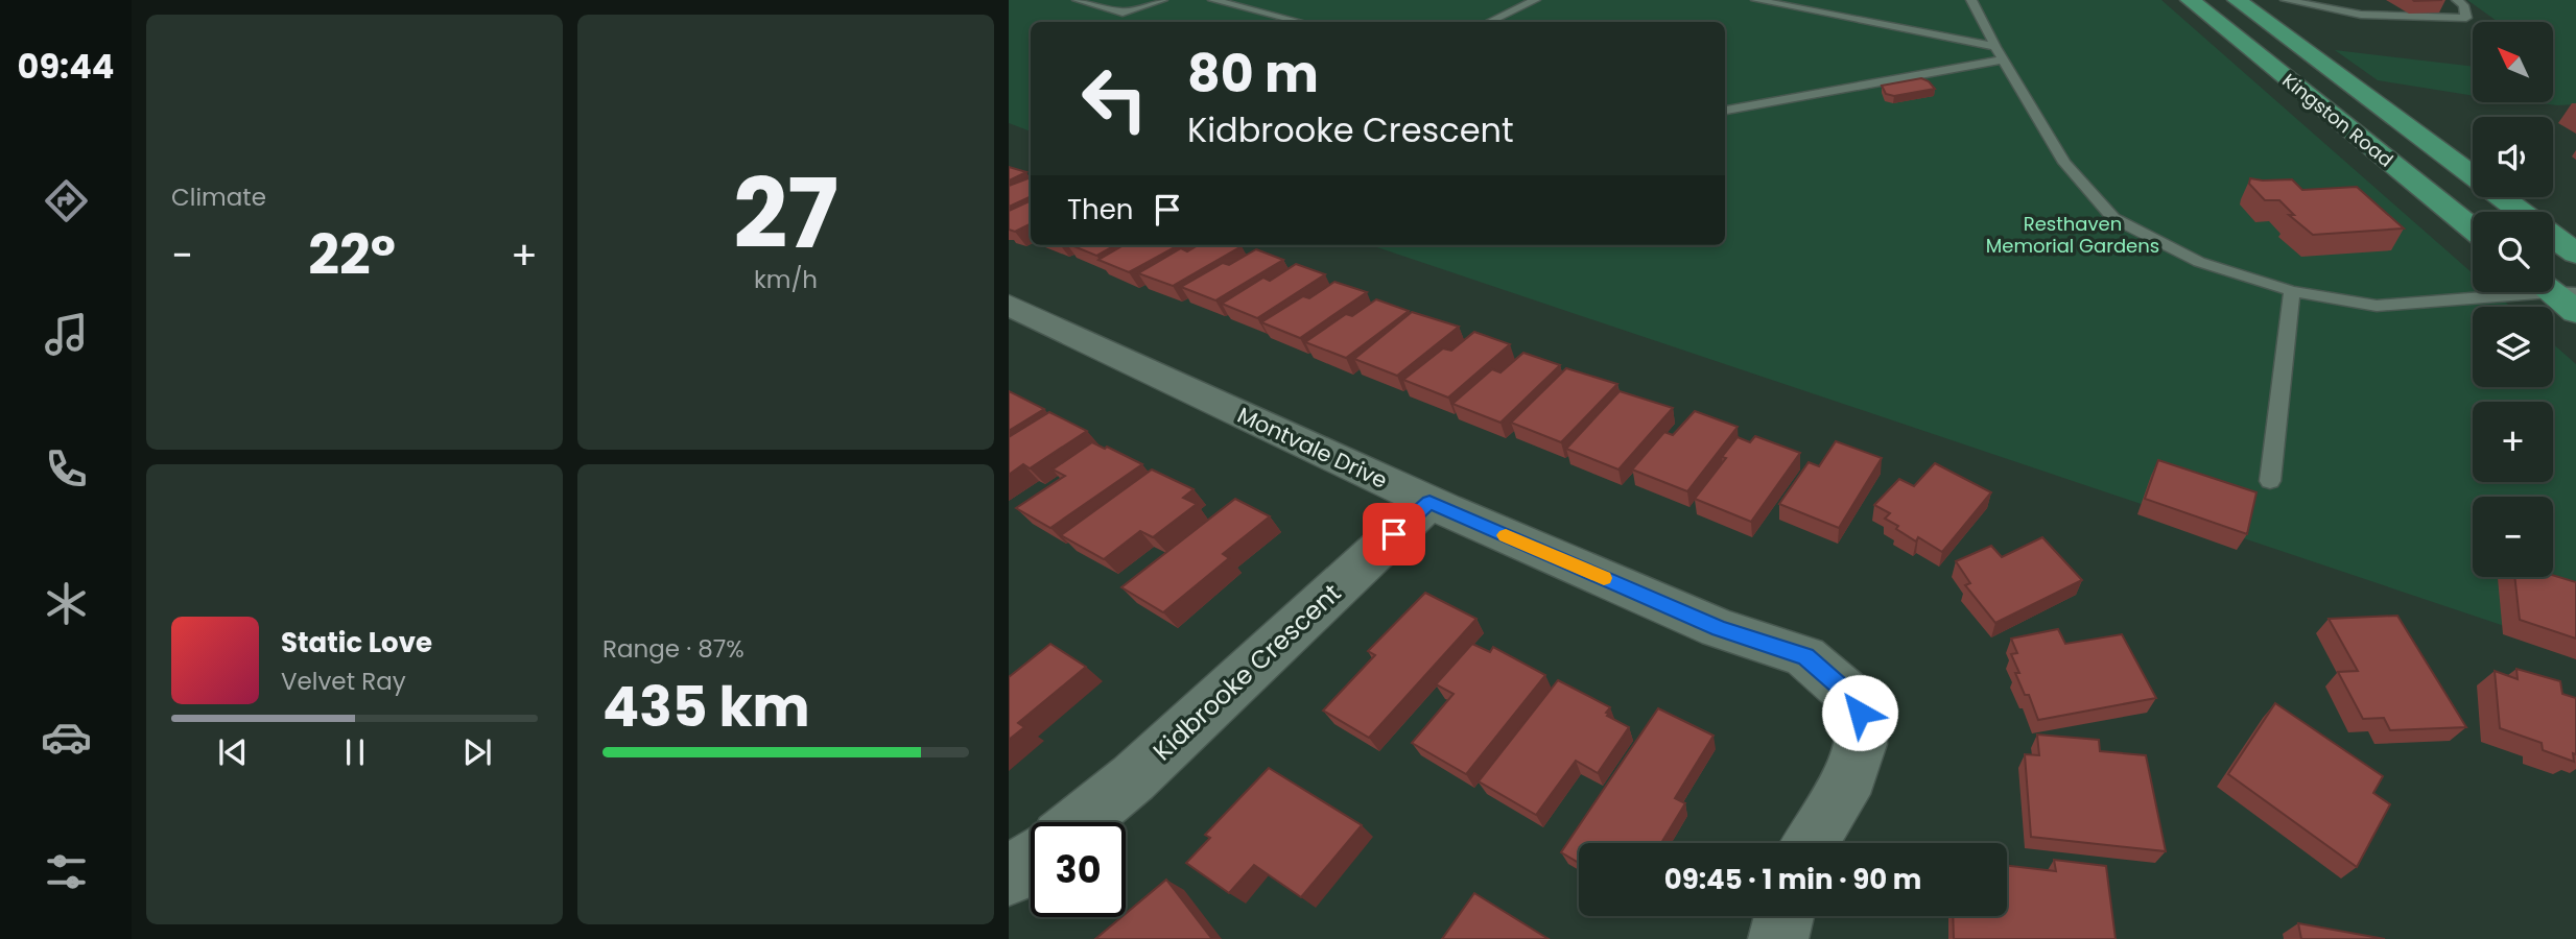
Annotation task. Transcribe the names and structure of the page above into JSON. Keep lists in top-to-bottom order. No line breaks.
{"streets":{"main road":["Kingston Road"],"street":["Montvale Drive","Kidbrooke Crescent"]},"crossings":[["Montvale Drive","Kidbrooke Crescent"]],"parks":["Resthaven Memorial Gardens"],"north":"top left","page":{"tabs":"09:44","tile":["Climate",["27","km/h"],["Range · 87%","435 km"]],"map_buttons":["+","−"],"turn":["80 m","Kidbrooke Crescent"],"then":"Then","heat":["−","22°","+"],"song":["Static Love","Velvet Ray"],"limit":"30","trip":"09:45 · 1 min · 90 m"}}
